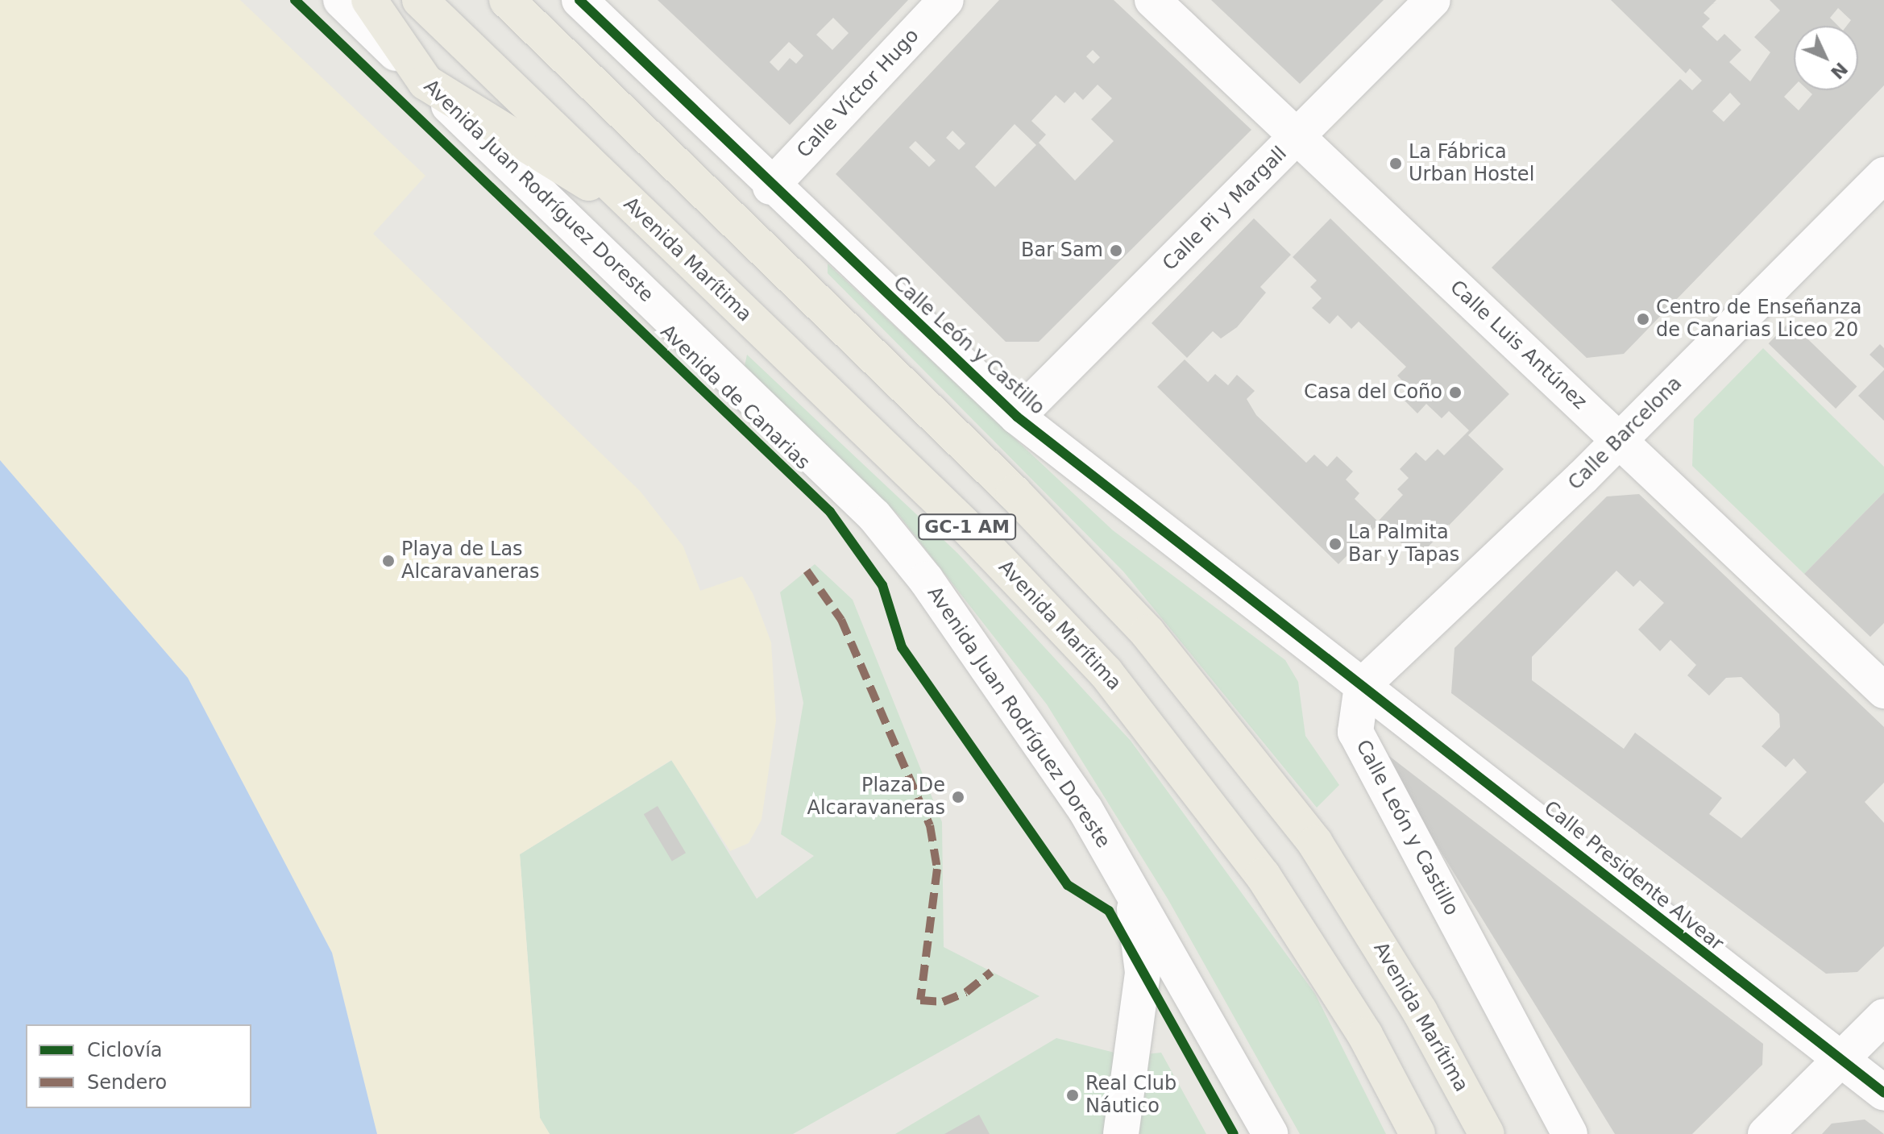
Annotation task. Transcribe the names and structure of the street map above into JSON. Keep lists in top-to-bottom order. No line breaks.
{"streets":{"highway":["Avenida Marítima","GC-1 AM"],"street":["Calle Víctor Hugo","Avenida Juan Rodríguez Doreste","Calle Pi y Margall","Calle Luis Antúnez","Calle León y Castillo","Calle Barcelona","Calle Presidente Alvear"],"cycle path":["Avenida de Canarias"]},"crossings":[["Calle Víctor Hugo","Calle León y Castillo"],["Calle Pi y Margall","Calle Luis Antúnez"],["Calle Pi y Margall","Calle León y Castillo"],["Calle Luis Antúnez","Calle Barcelona"],["Calle León y Castillo","Calle Barcelona"],["Calle León y Castillo","Calle Presidente Alvear"],["Calle Barcelona","Calle Presidente Alvear"]],"places":["La Fábrica Urban Hostel","Bar Sam","Centro de Enseñanza de Canarias Liceo 20","Casa del Coño","La Palmita Bar y Tapas","Playa de Las Alcaravaneras","Plaza De Alcaravaneras","Real Club Náutico"],"legend":["Ciclovía","Sendero"],"north":"bottom right"}
